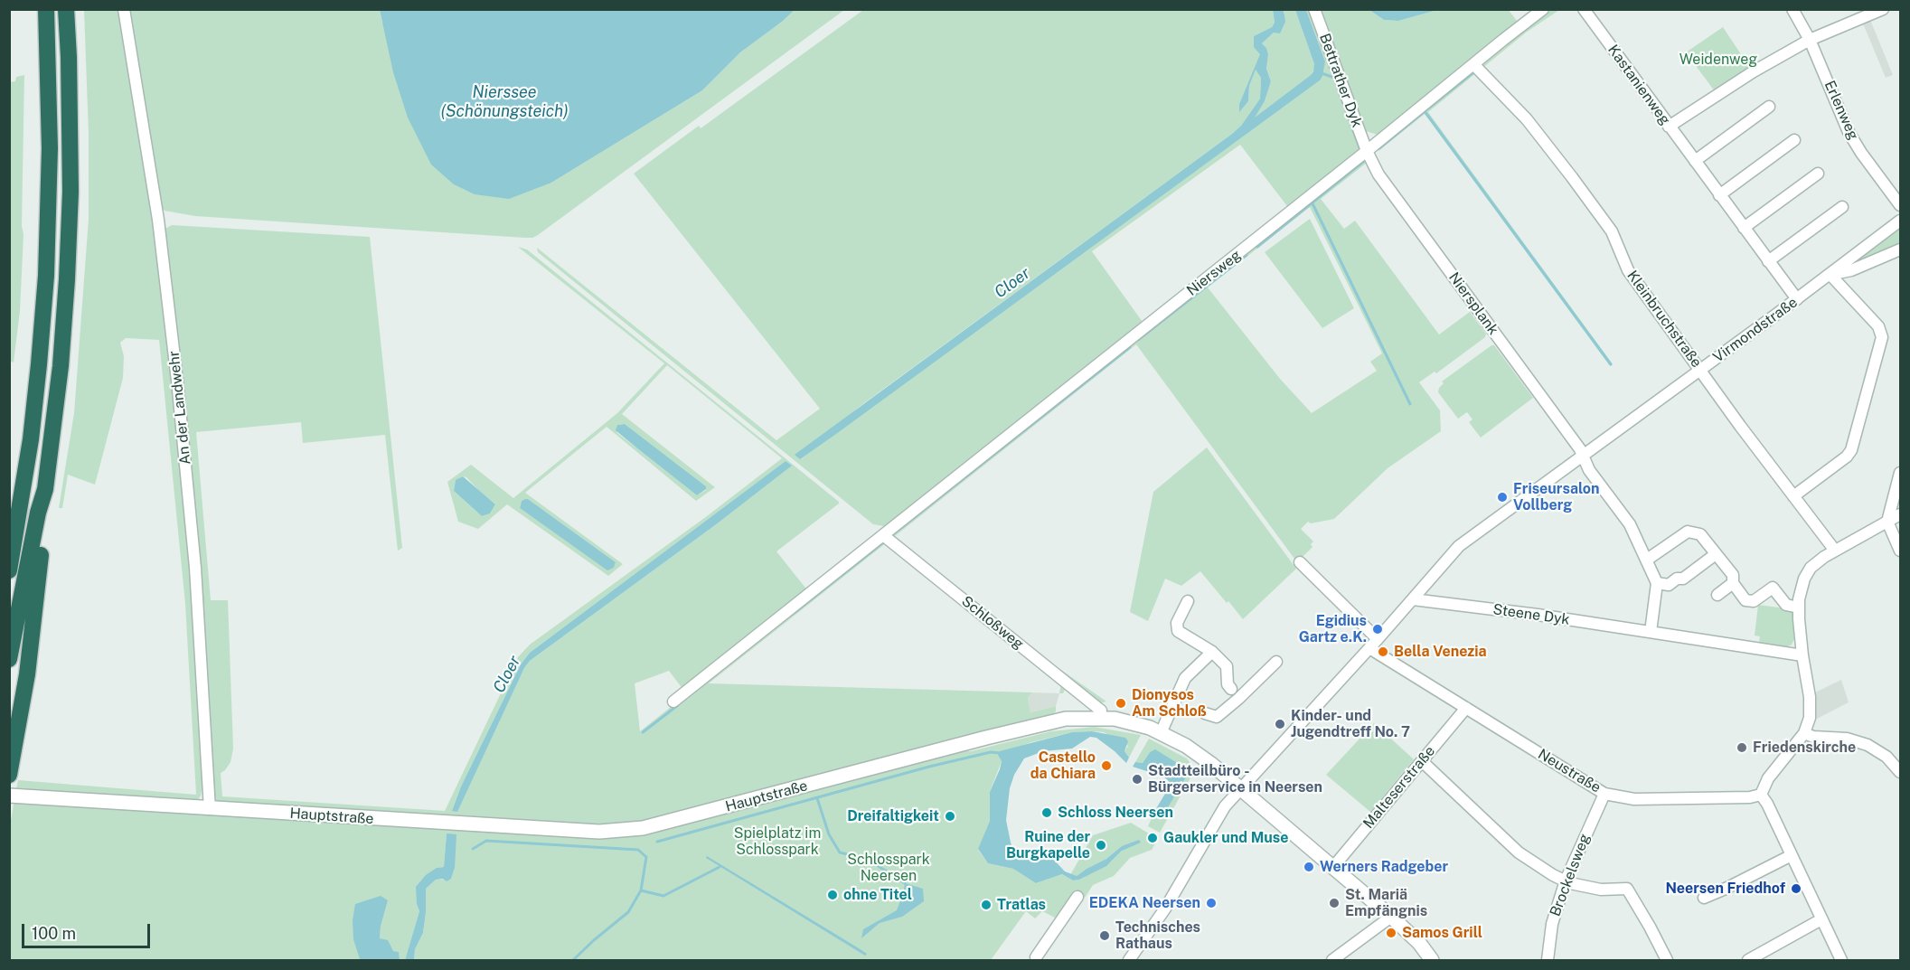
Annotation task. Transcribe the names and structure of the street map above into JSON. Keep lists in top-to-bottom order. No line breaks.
{"streets":{"street":["Bettrather Dyk","Kastanienweg","Erlenweg","Niersweg","Niersplank","Kleinbruchstraße","Virmondstraße","An der Landwehr","Steene Dyk","Schloßweg","Neustraße","Malteserstraße","Hauptstraße","Brockelsweg"]},"crossings":[["Bettrather Dyk","Niersweg"],["Bettrather Dyk","Niersplank"],["Kastanienweg","Virmondstraße"],["Niersweg","Niersplank"],["Niersweg","Kleinbruchstraße"],["Niersweg","Schloßweg"],["Niersplank","Virmondstraße"],["Kleinbruchstraße","Virmondstraße"],["Virmondstraße","Steene Dyk"],["Virmondstraße","Neustraße"],["Virmondstraße","Hauptstraße"],["An der Landwehr","Hauptstraße"],["Neustraße","Malteserstraße"],["Neustraße","Brockelsweg"],["Malteserstraße","Hauptstraße"]],"water":["Nierssee (Schönungsteich)","Cloer"],"parks":["Weidenweg","Spielplatz im Schlosspark","Schlosspark Neersen"],"places":["Friseursalon Vollberg","Egidius Gartz e.K.","Bella Venezia","Dionysos Am Schloß","Kinder- und Jugendtreff No. 7","Friedenskirche","Castello da Chiara","Stadtteilbüro - Bürgerservice in Neersen","Schloss Neersen","Dreifaltigkeit","Gaukler und Muse","Ruine der Burgkapelle","Werners Radgeber","Neersen Friedhof","ohne Titel","EDEKA Neersen","St. Mariä Empfängnis","Tratlas","Samos Grill","Technisches Rathaus"],"scale_bar":"100 m"}
